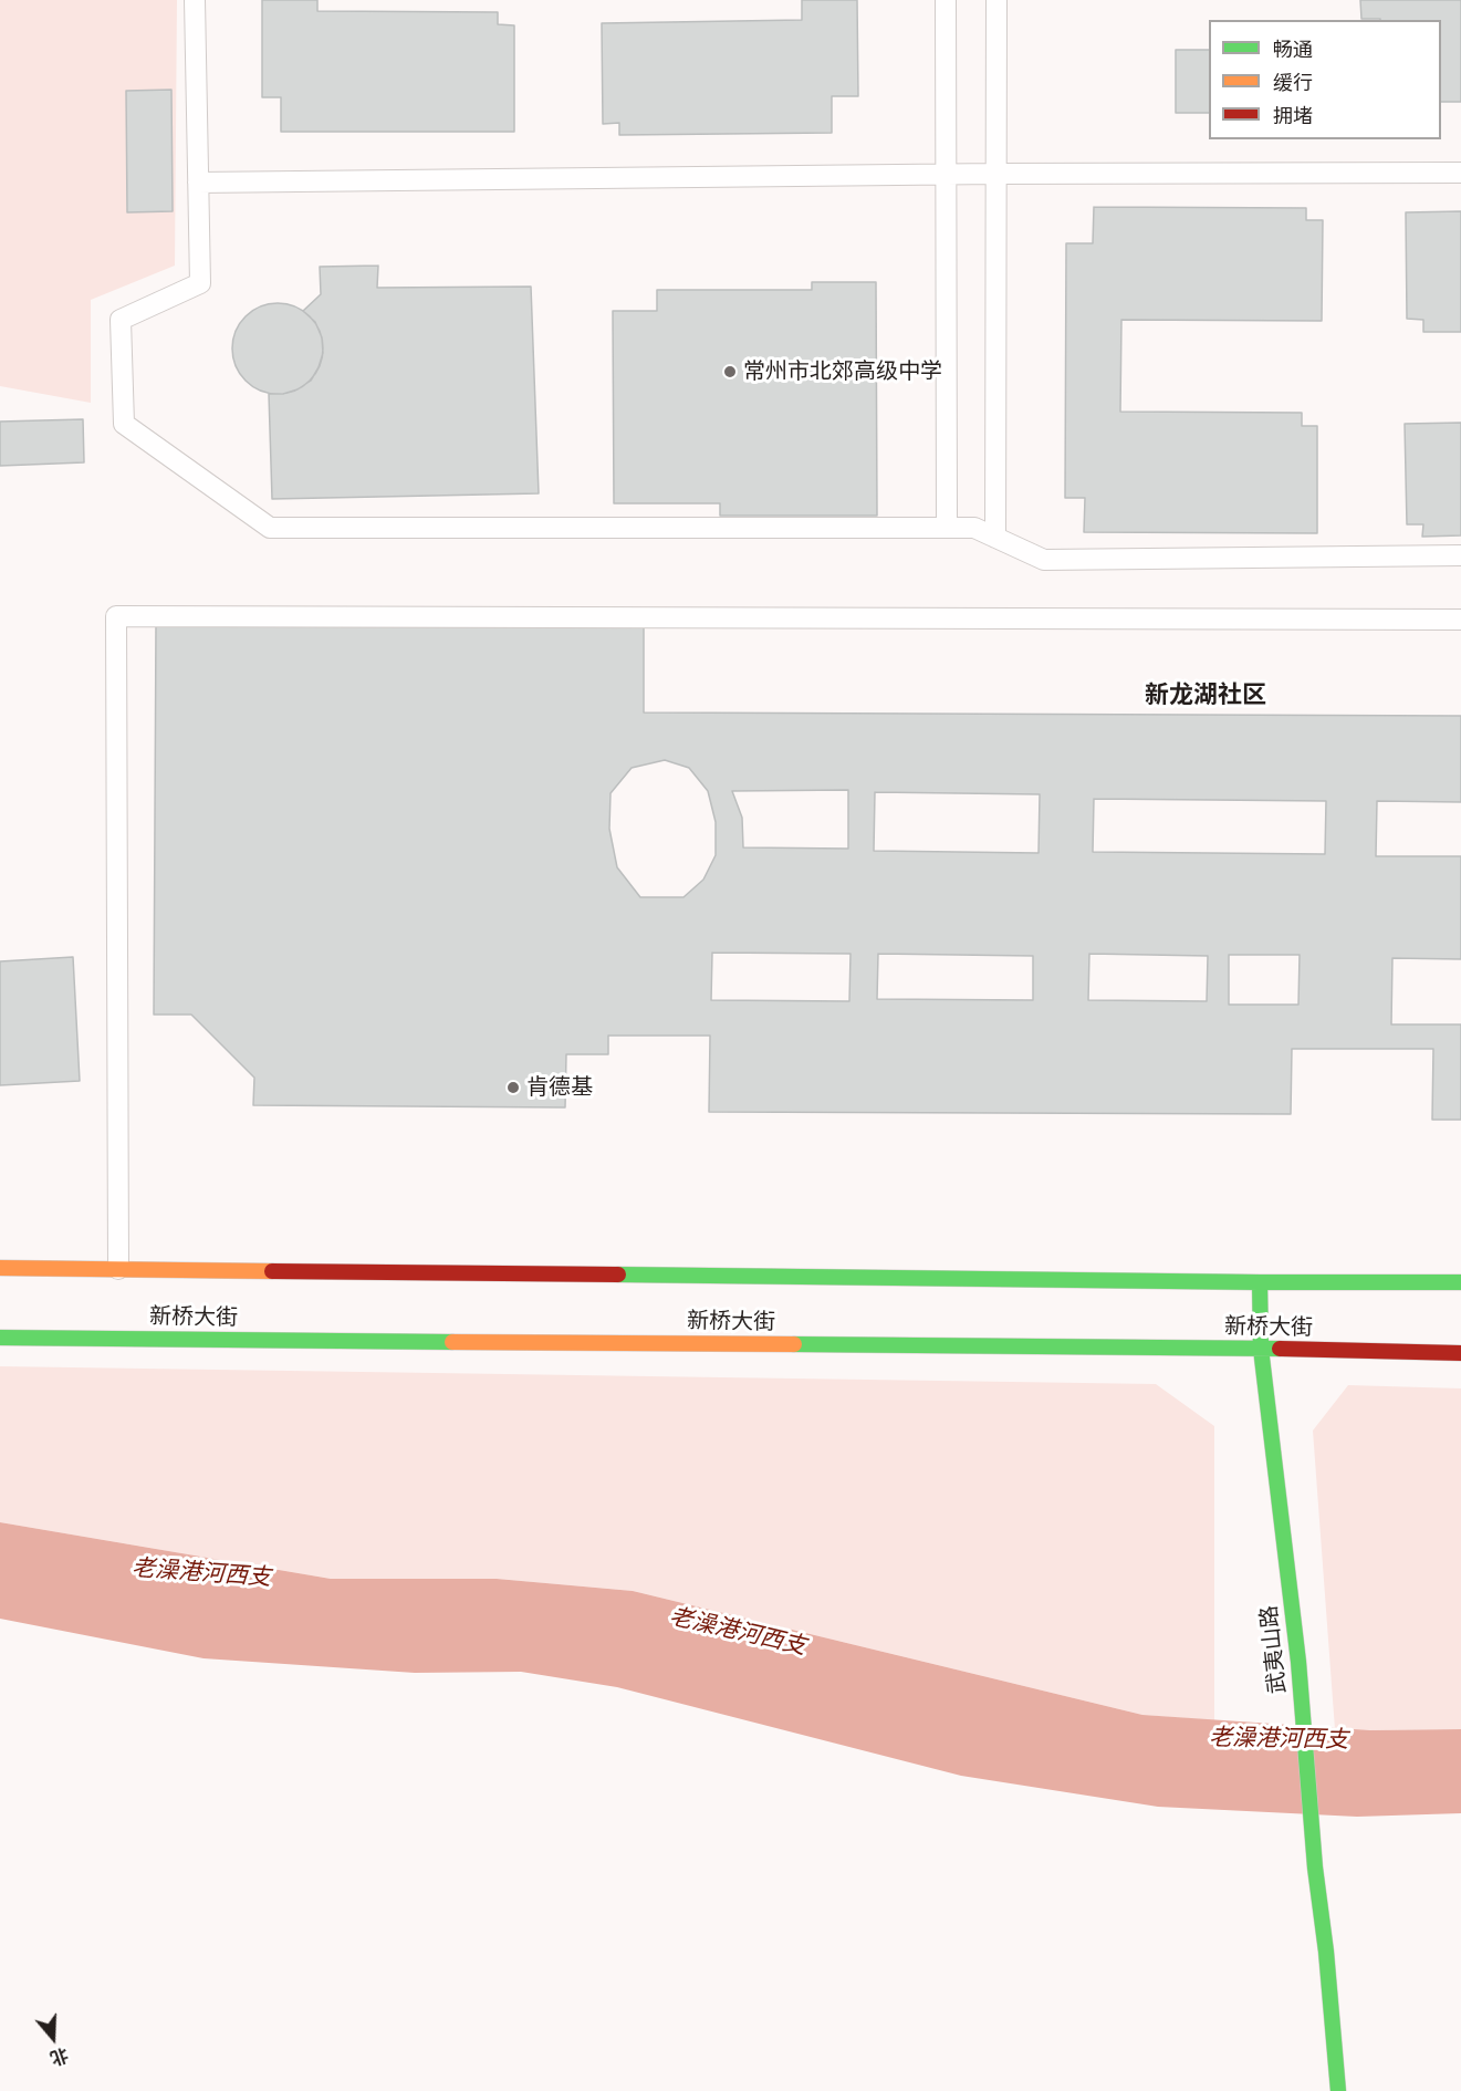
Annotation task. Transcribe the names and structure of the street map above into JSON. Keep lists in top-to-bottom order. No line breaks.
{"streets":{"street":["新桥大街","武夷山路"]},"crossings":[["新桥大街","武夷山路"]],"districts":["新龙湖社区"],"water":["老澡港河西支"],"places":["常州市北郊高级中学","肯德基"],"legend":["畅通","缓行","拥堵"],"north":"bottom"}
